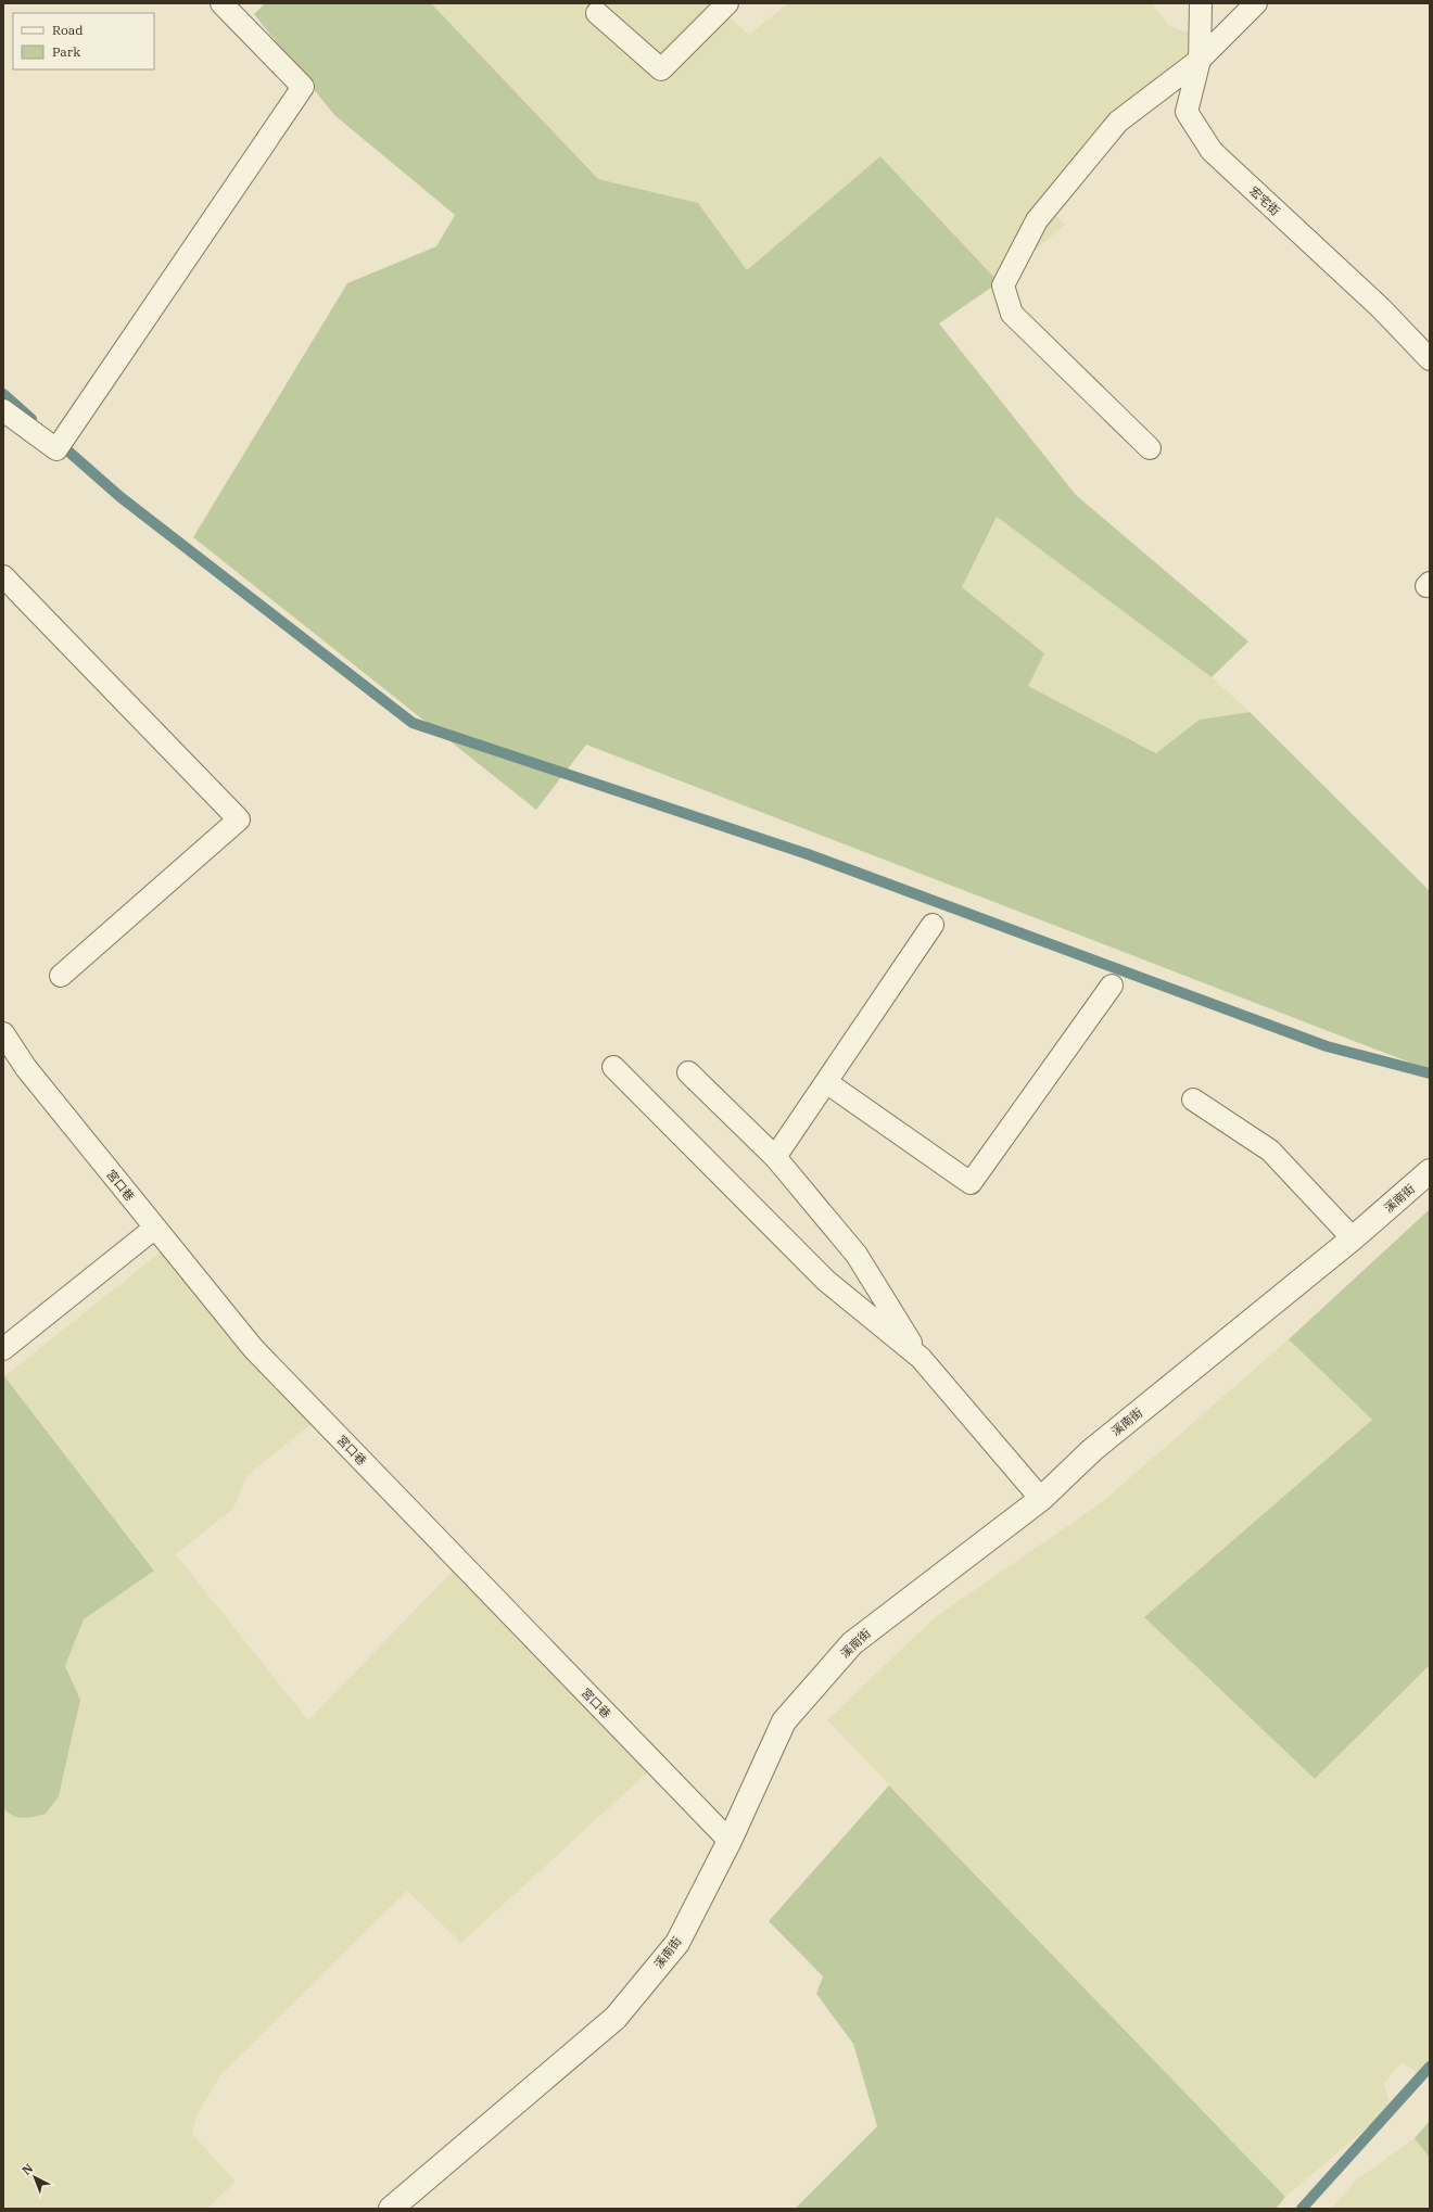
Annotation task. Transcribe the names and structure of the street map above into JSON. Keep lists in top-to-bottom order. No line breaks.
{"streets":{"street":["溪南街"],"lane":["宏宅街","宮口巷"]},"crossings":[["宮口巷","溪南街"]],"legend":["Road","Park"],"north":"top left"}
